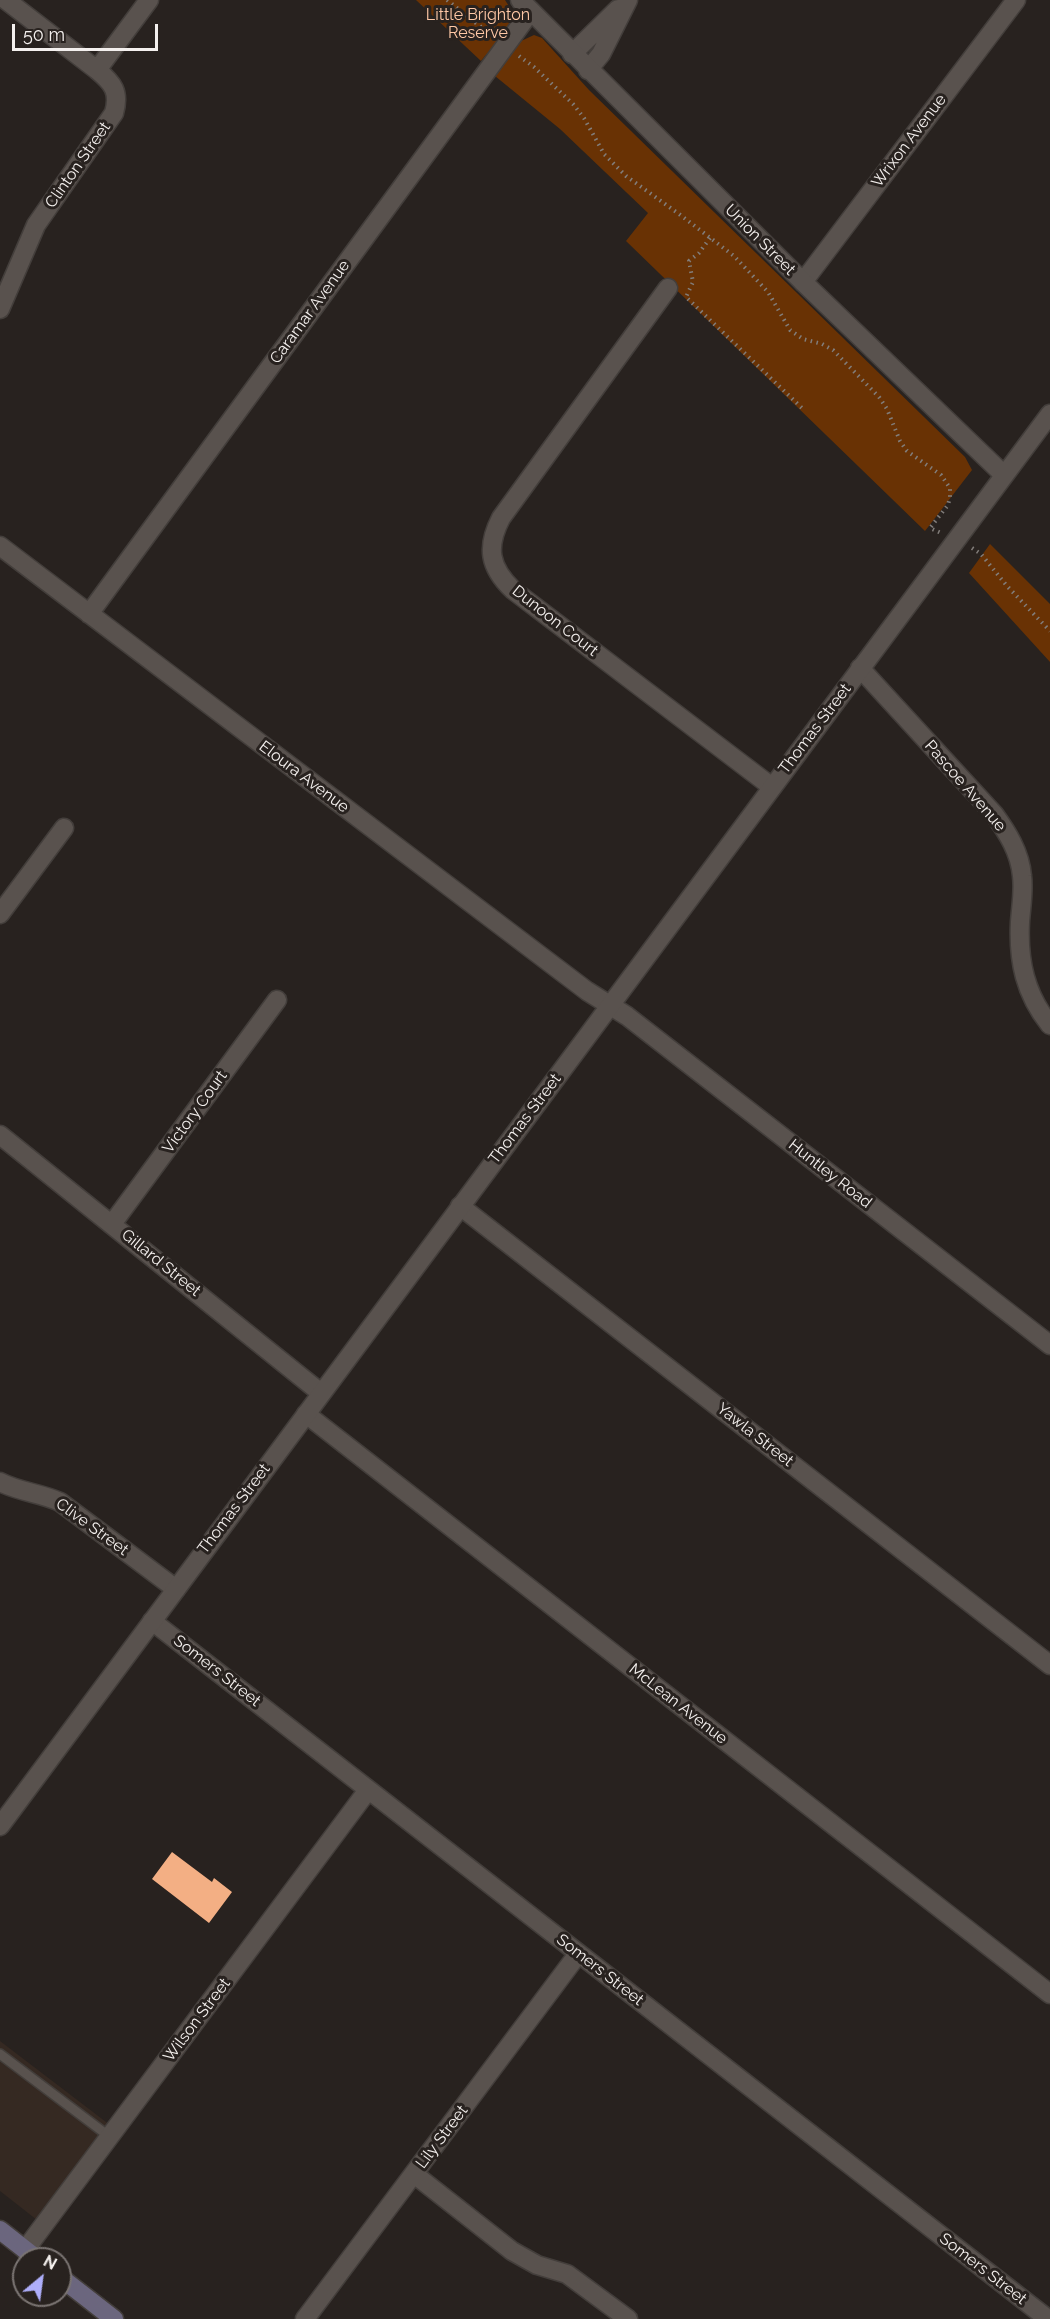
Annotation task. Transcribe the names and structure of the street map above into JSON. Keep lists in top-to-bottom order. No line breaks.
{"streets":{"street":["Wrixon Avenue","Clinton Street","Union Street","Caramar Avenue","Dunoon Court","Thomas Street","Eloura Avenue","Pascoe Avenue","Victory Court","Huntley Road","Gillard Street","Yawla Street","Clive Street","Somers Street","McLean Avenue","Wilson Street","Lily Street"]},"crossings":[["Wrixon Avenue","Union Street"],["Union Street","Caramar Avenue"],["Union Street","Thomas Street"],["Caramar Avenue","Eloura Avenue"],["Dunoon Court","Thomas Street"],["Thomas Street","Eloura Avenue"],["Thomas Street","Pascoe Avenue"],["Thomas Street","Huntley Road"],["Thomas Street","Gillard Street"],["Thomas Street","Yawla Street"],["Thomas Street","Clive Street"],["Thomas Street","Somers Street"],["Thomas Street","McLean Avenue"],["Eloura Avenue","Huntley Road"],["Victory Court","Gillard Street"],["Somers Street","Wilson Street"],["Somers Street","Lily Street"]],"parks":["Little Brighton Reserve"],"scale_bar":"50 m","north":"top right"}
